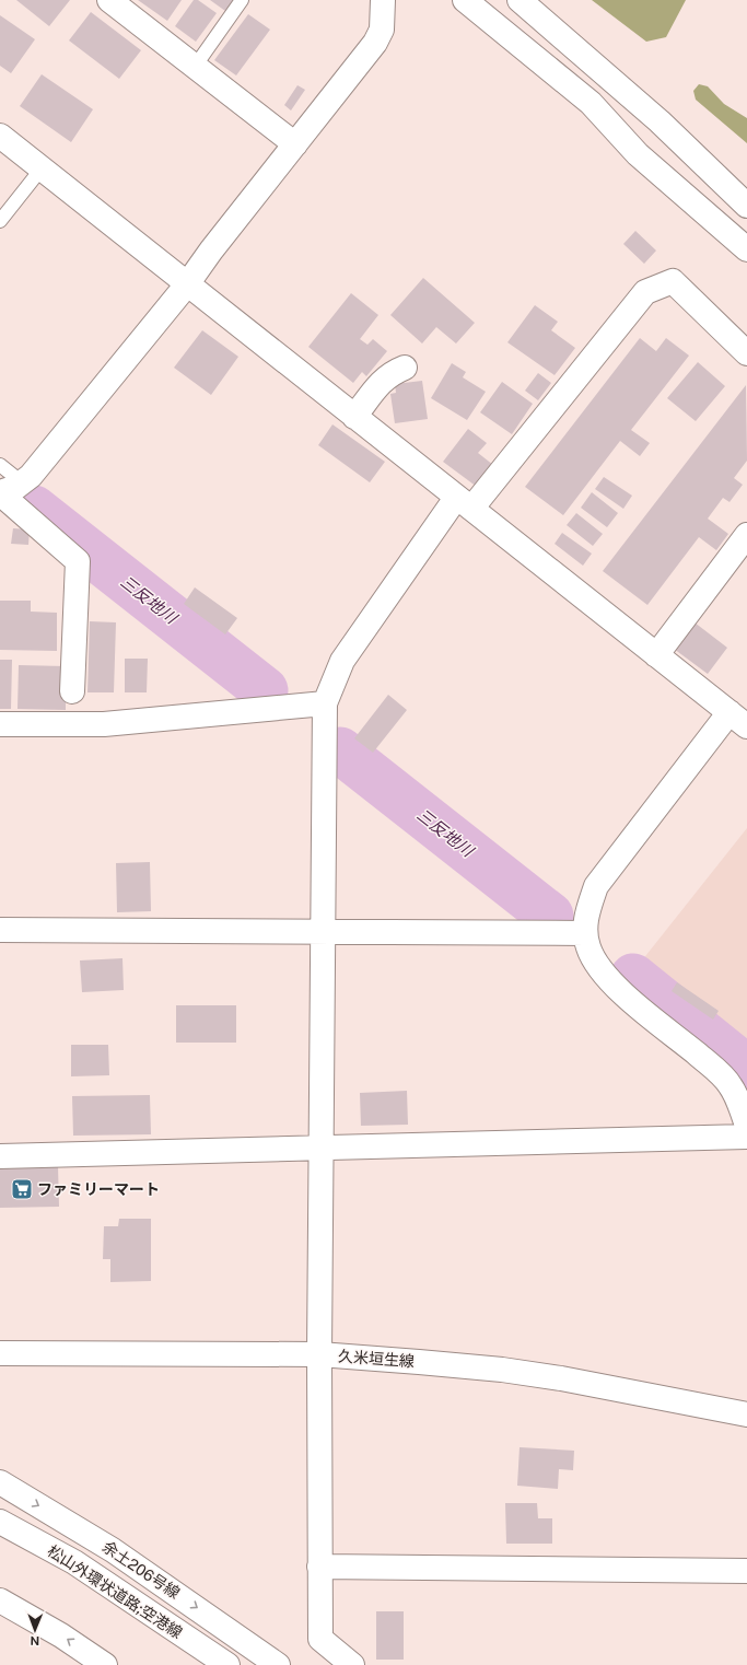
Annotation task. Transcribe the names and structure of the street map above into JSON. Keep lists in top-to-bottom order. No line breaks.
{"streets":{"main road":["久米垣生線","余土206号線","松山外環状道路;空港線"]},"water":["三反地川"],"places":{"supermarket":["ファミリーマート"]},"north":"bottom"}
